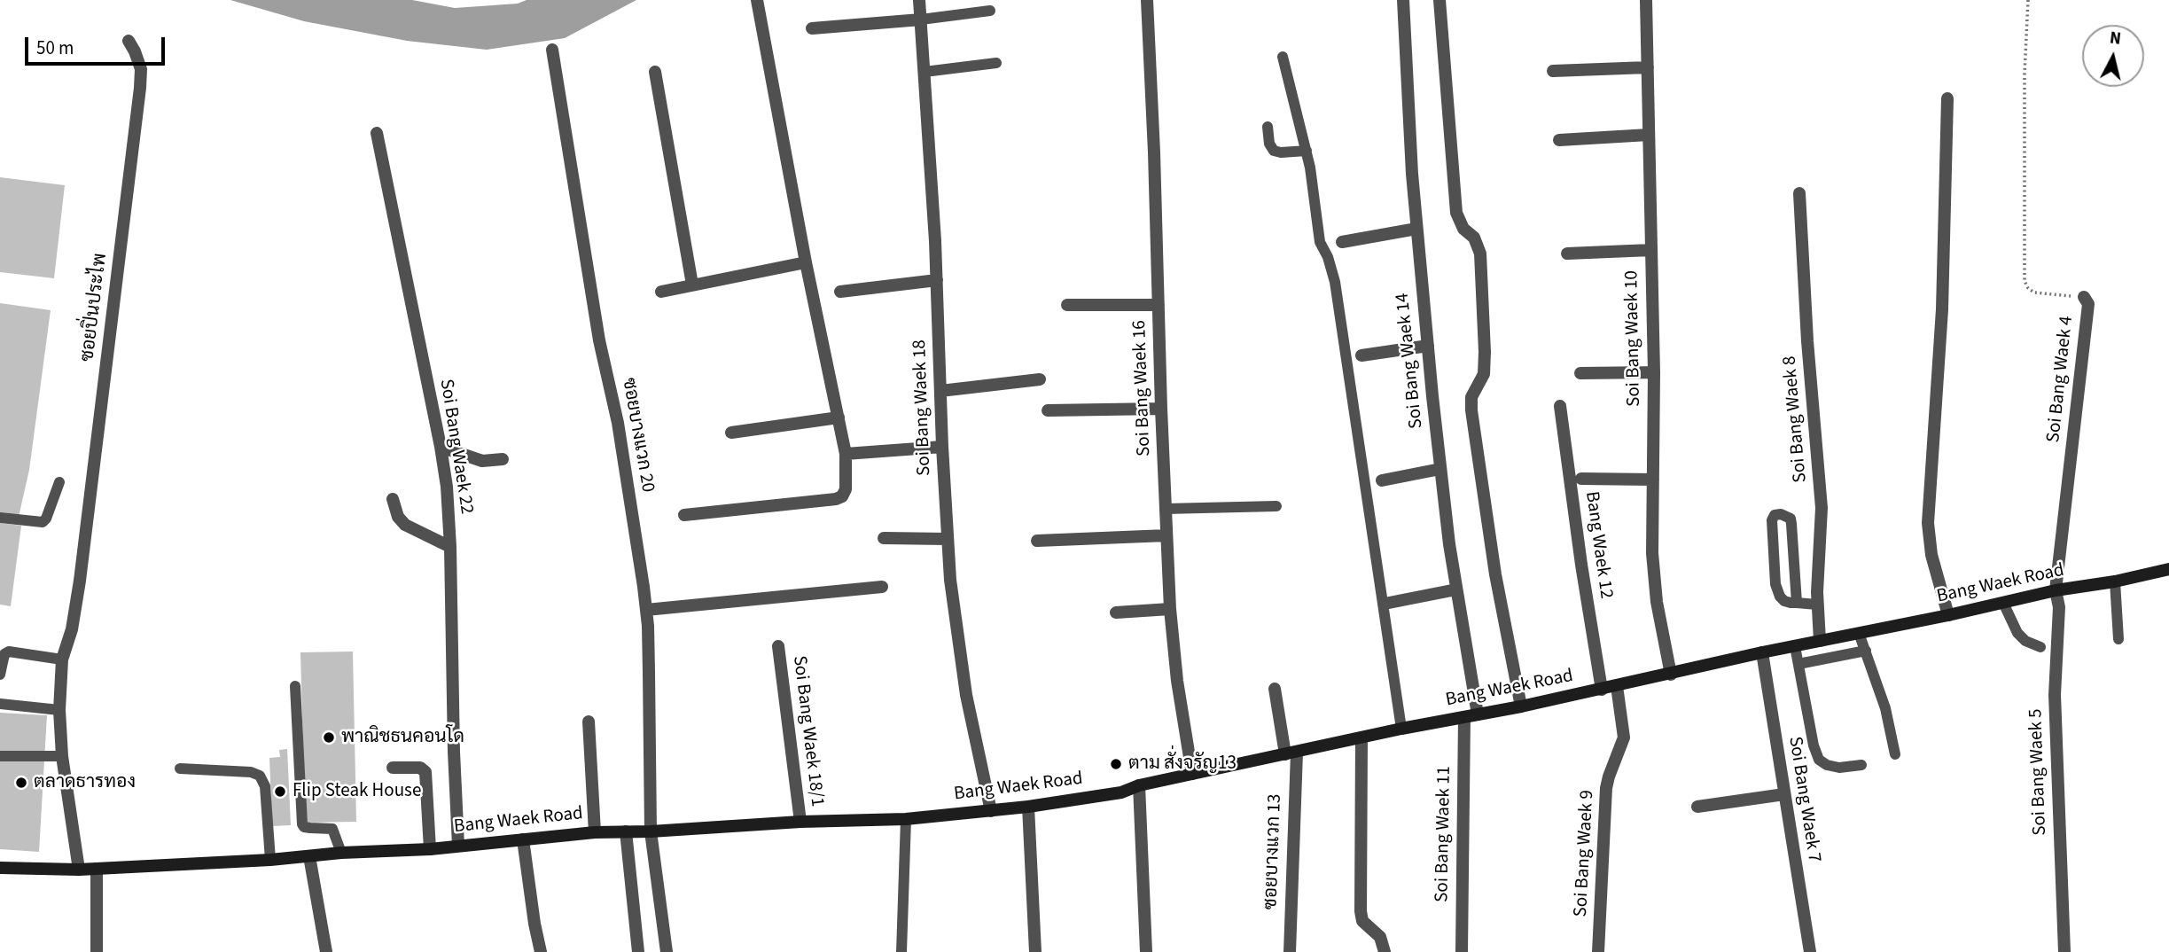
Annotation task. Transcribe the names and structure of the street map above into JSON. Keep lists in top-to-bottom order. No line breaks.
{"streets":{"main road":["Bang Waek Road"],"street":["ซอยปิ่นประไพ","Soi Bang Waek 10","Soi Bang Waek 14","Soi Bang Waek 4","Soi Bang Waek 16","Soi Bang Waek 18","Soi Bang Waek 8","ซอยบางแวก 20","Soi Bang Waek 22","Bang Waek 12","Soi Bang Waek 18/1","Soi Bang Waek 5","Soi Bang Waek 7","Soi Bang Waek 11","ซอยบางแวก 13","Soi Bang Waek 9"]},"crossings":[["ซอยปิ่นประไพ","Bang Waek Road"],["Soi Bang Waek 10","Bang Waek Road"],["Soi Bang Waek 14","Bang Waek Road"],["Soi Bang Waek 14","Soi Bang Waek 11"],["Soi Bang Waek 4","Bang Waek Road"],["Soi Bang Waek 4","Soi Bang Waek 5"],["Soi Bang Waek 16","Bang Waek Road"],["Soi Bang Waek 18","Bang Waek Road"],["Soi Bang Waek 8","Bang Waek Road"],["ซอยบางแวก 20","Bang Waek Road"],["Soi Bang Waek 22","Bang Waek Road"],["Bang Waek 12","Bang Waek Road"],["Bang Waek Road","Soi Bang Waek 18/1"],["Bang Waek Road","Soi Bang Waek 5"],["Bang Waek Road","Soi Bang Waek 7"],["Bang Waek Road","Soi Bang Waek 11"],["Bang Waek Road","ซอยบางแวก 13"],["Bang Waek Road","Soi Bang Waek 9"]],"places":["พาณิชธนคอนโด","ตาม สั่งจรัญ13","ตลาดธารทอง","Flip Steak House"],"scale_bar":"50 m","north":"top"}
